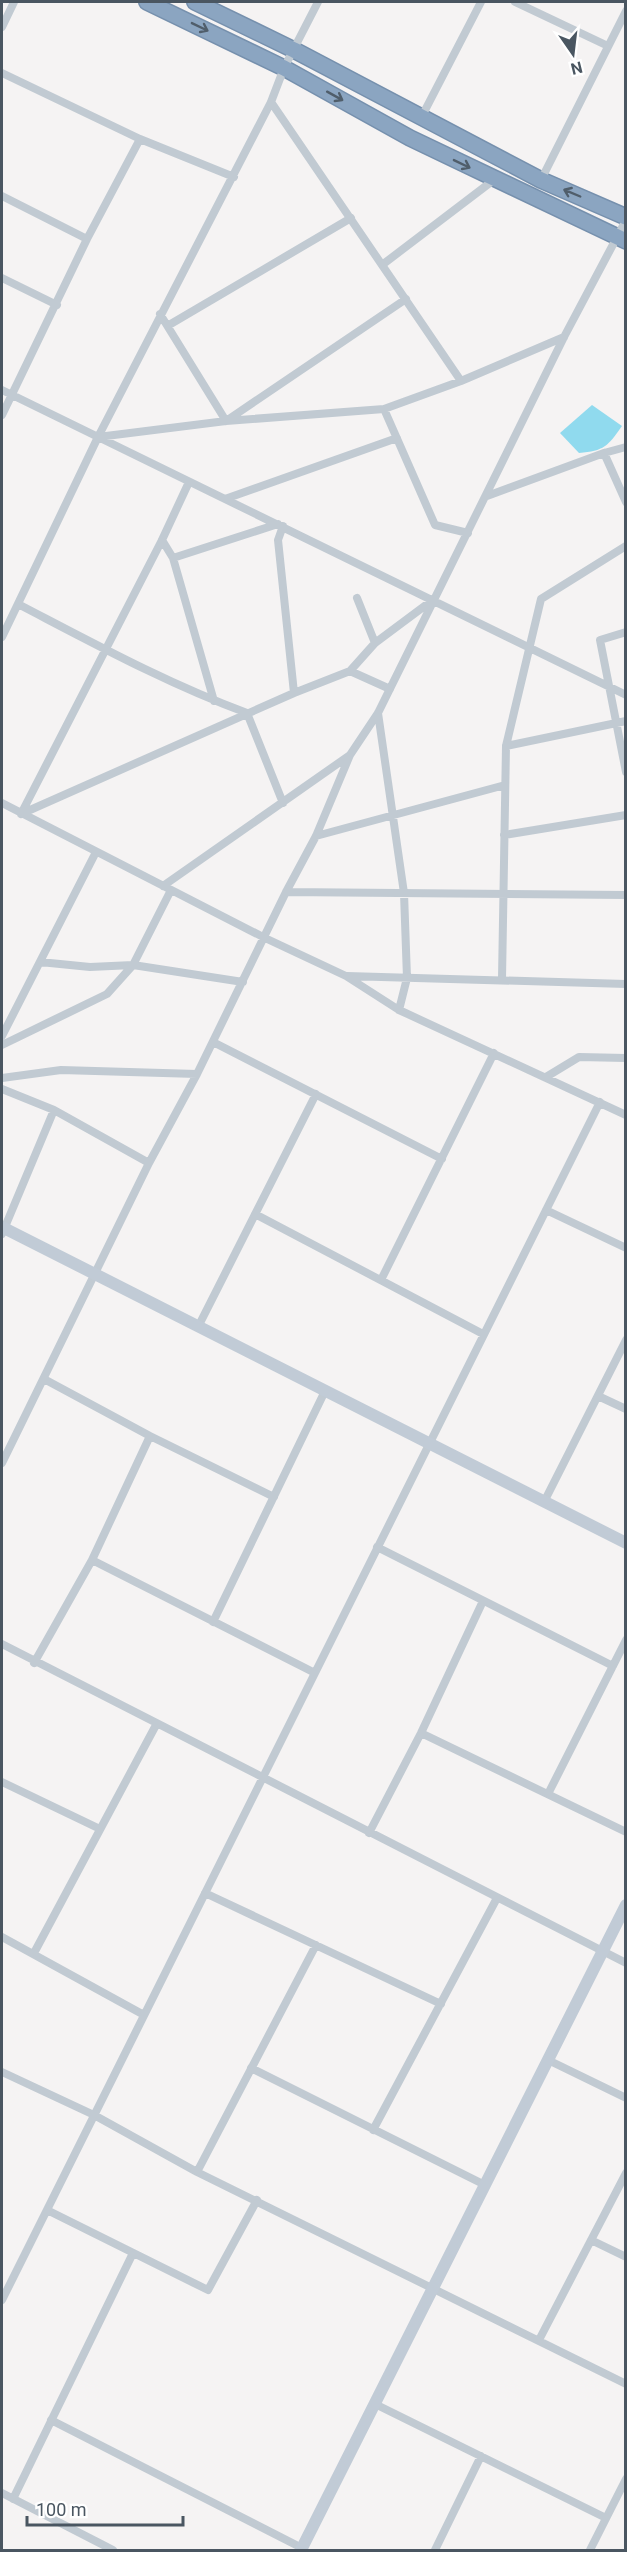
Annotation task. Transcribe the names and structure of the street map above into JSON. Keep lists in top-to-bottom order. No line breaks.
{"scale_bar":"100 m","north":"bottom"}
